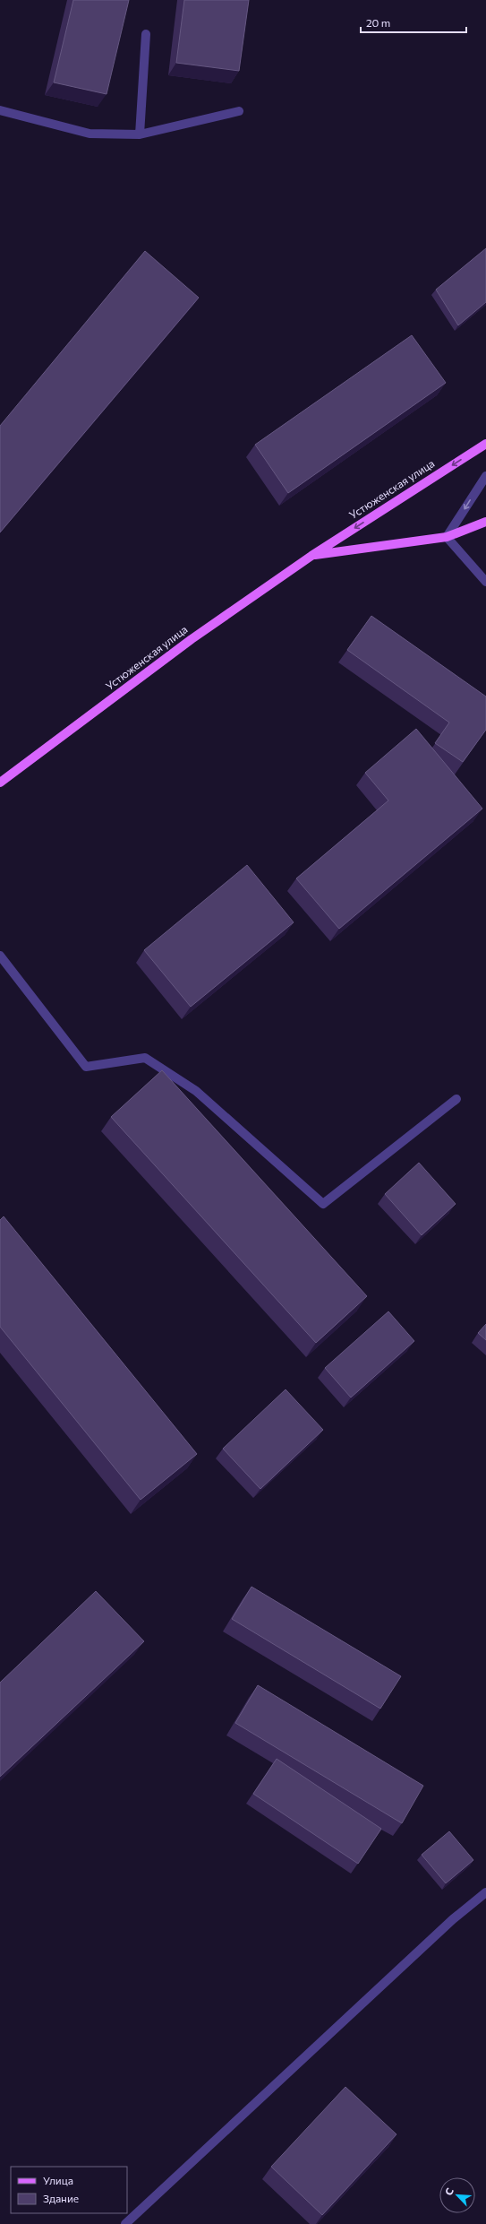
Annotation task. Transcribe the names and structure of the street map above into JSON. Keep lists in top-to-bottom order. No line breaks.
{"streets":{"main road":["Устюженская улица"]},"legend":["Улица","Здание"],"scale_bar":"20 m","north":"top left"}
